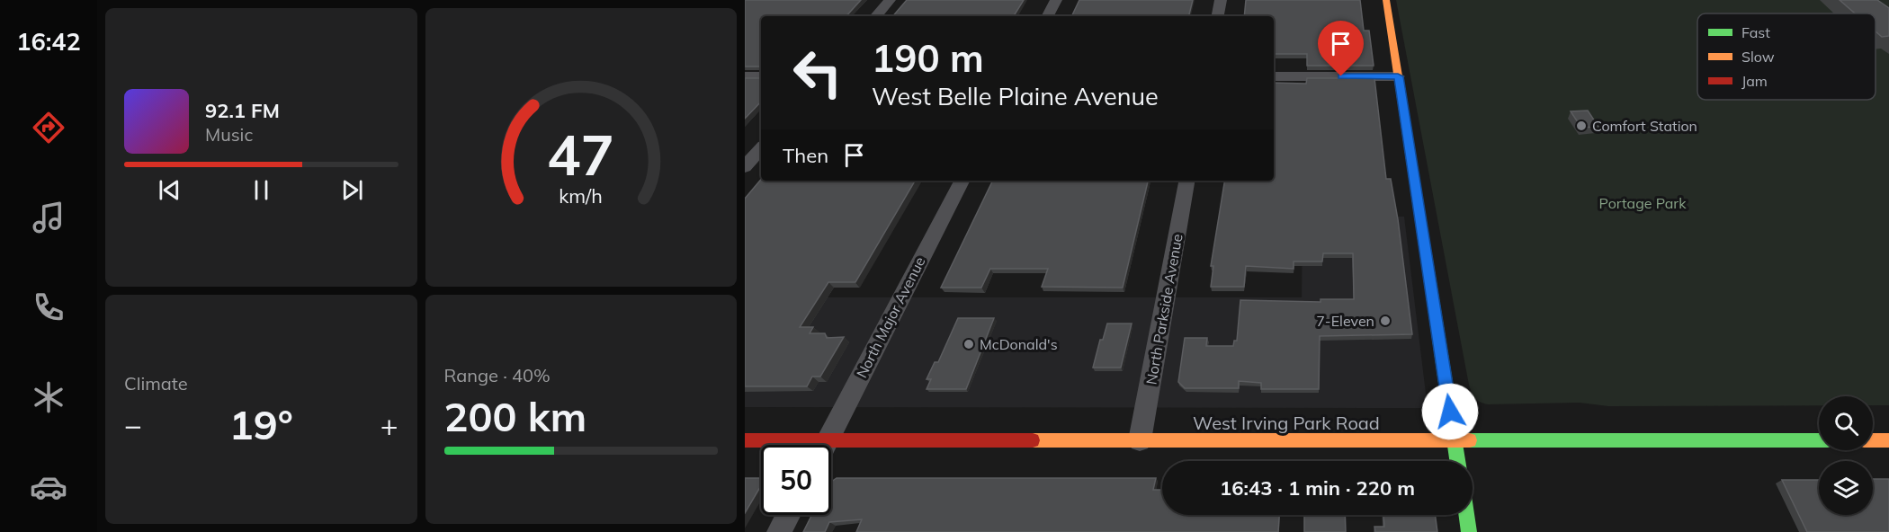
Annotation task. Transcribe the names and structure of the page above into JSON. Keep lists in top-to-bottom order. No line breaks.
{"streets":{"main road":["West Irving Park Road"],"street":["North Parkside Avenue","North Major Avenue"]},"crossings":[["North Parkside Avenue","West Irving Park Road"]],"parks":["Portage Park"],"places":["Comfort Station","7-Eleven","McDonald's"],"legend":["Fast","Slow","Jam"],"page":{"tabs":"16:42","turn":["190 m","West Belle Plaine Avenue"],"song":["92.1 FM","Music"],"then":"Then","tile":["Climate",["Range · 40%","200 km"]],"heat":["−","19°","+"],"limit":"50","trip":"16:43 · 1 min · 220 m","gauge":["47","km/h"]}}
